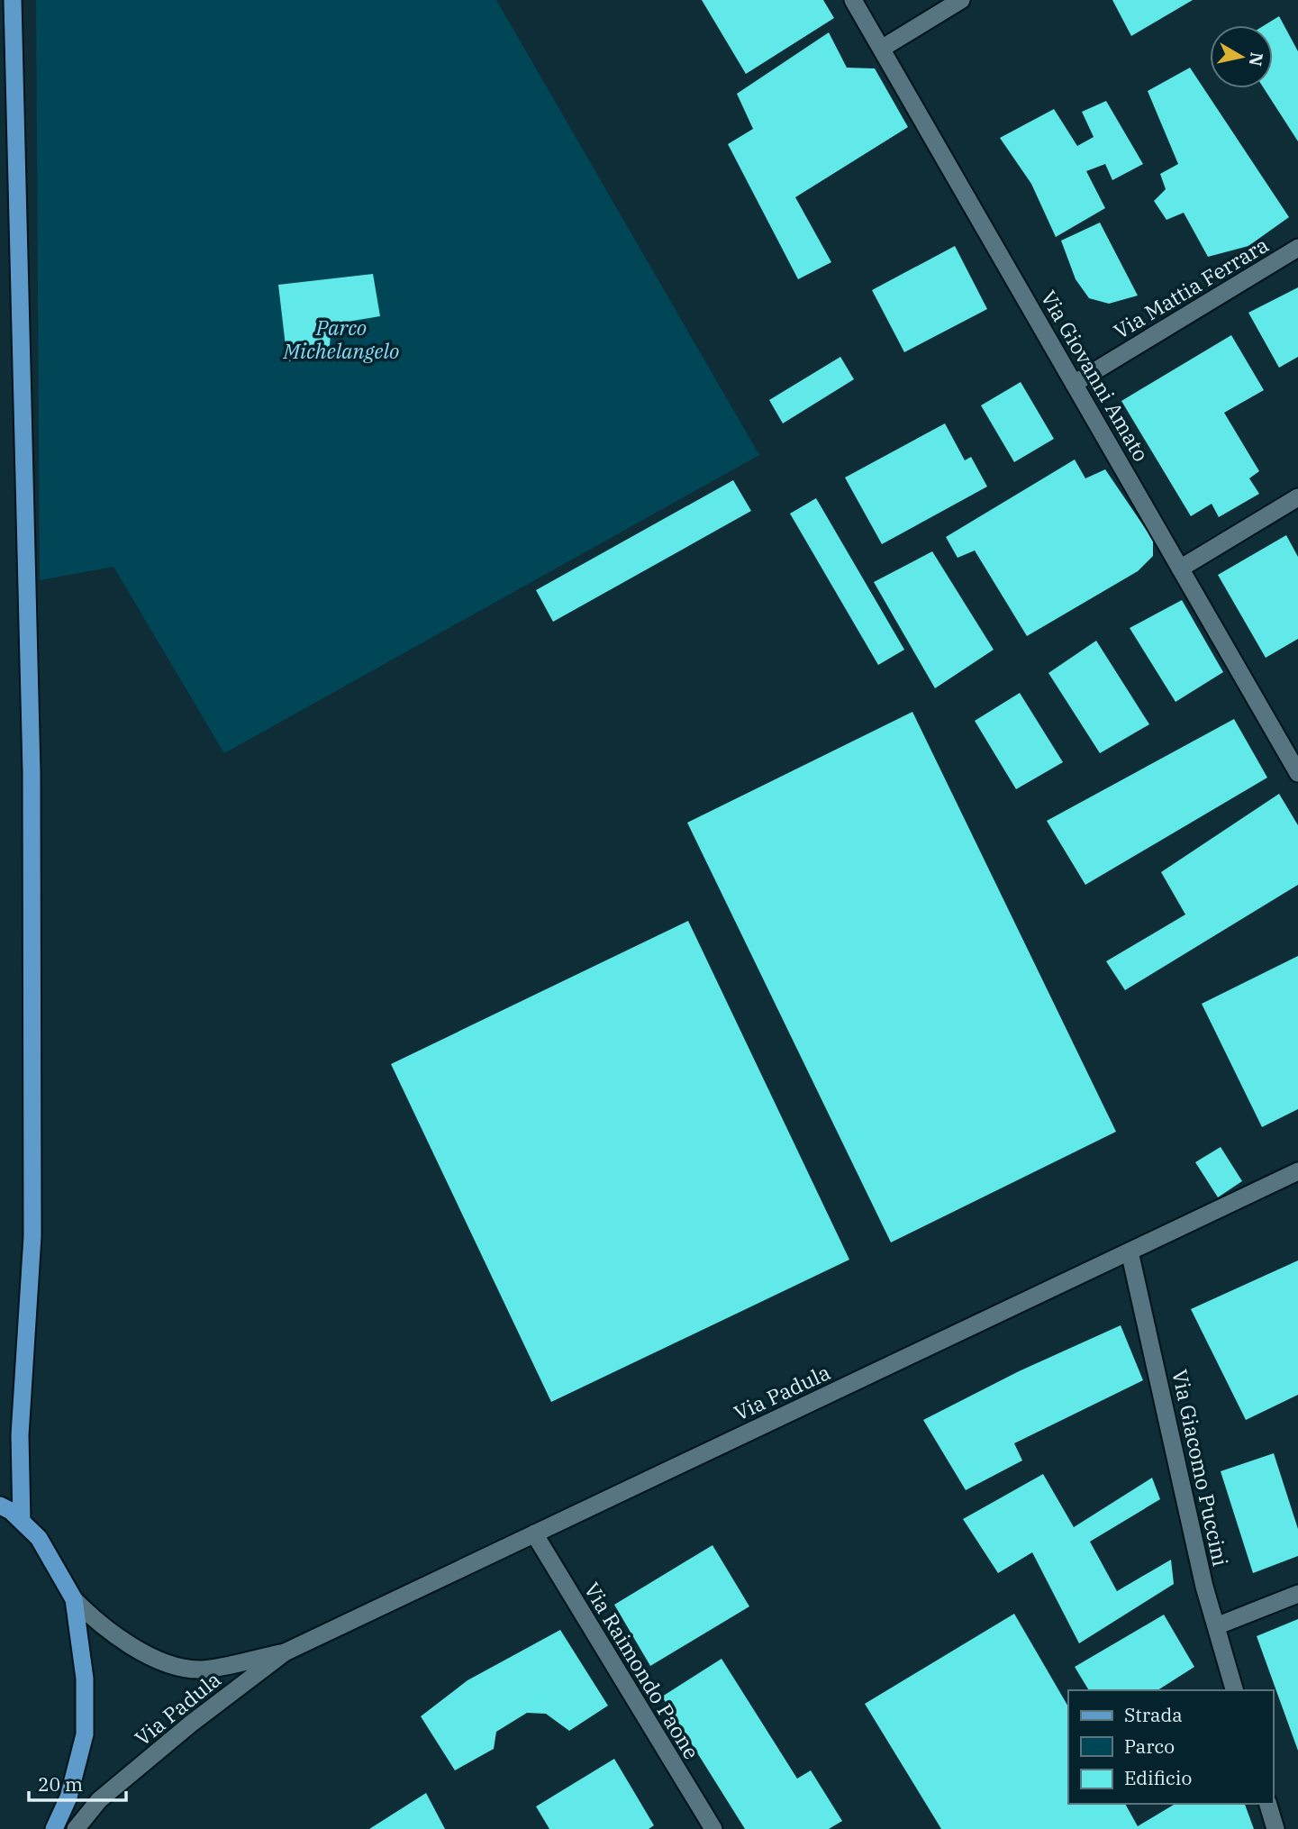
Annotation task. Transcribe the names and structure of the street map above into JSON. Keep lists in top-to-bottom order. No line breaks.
{"streets":{"street":["Via Mattia Ferrara","Via Giovanni Amato","Via Padula","Via Giacomo Puccini","Via Raimondo Paone"]},"crossings":[["Via Mattia Ferrara","Via Giovanni Amato"],["Via Padula","Via Giacomo Puccini"],["Via Padula","Via Raimondo Paone"]],"parks":["Parco Michelangelo"],"legend":["Strada","Parco","Edificio"],"scale_bar":"20 m","north":"right"}
